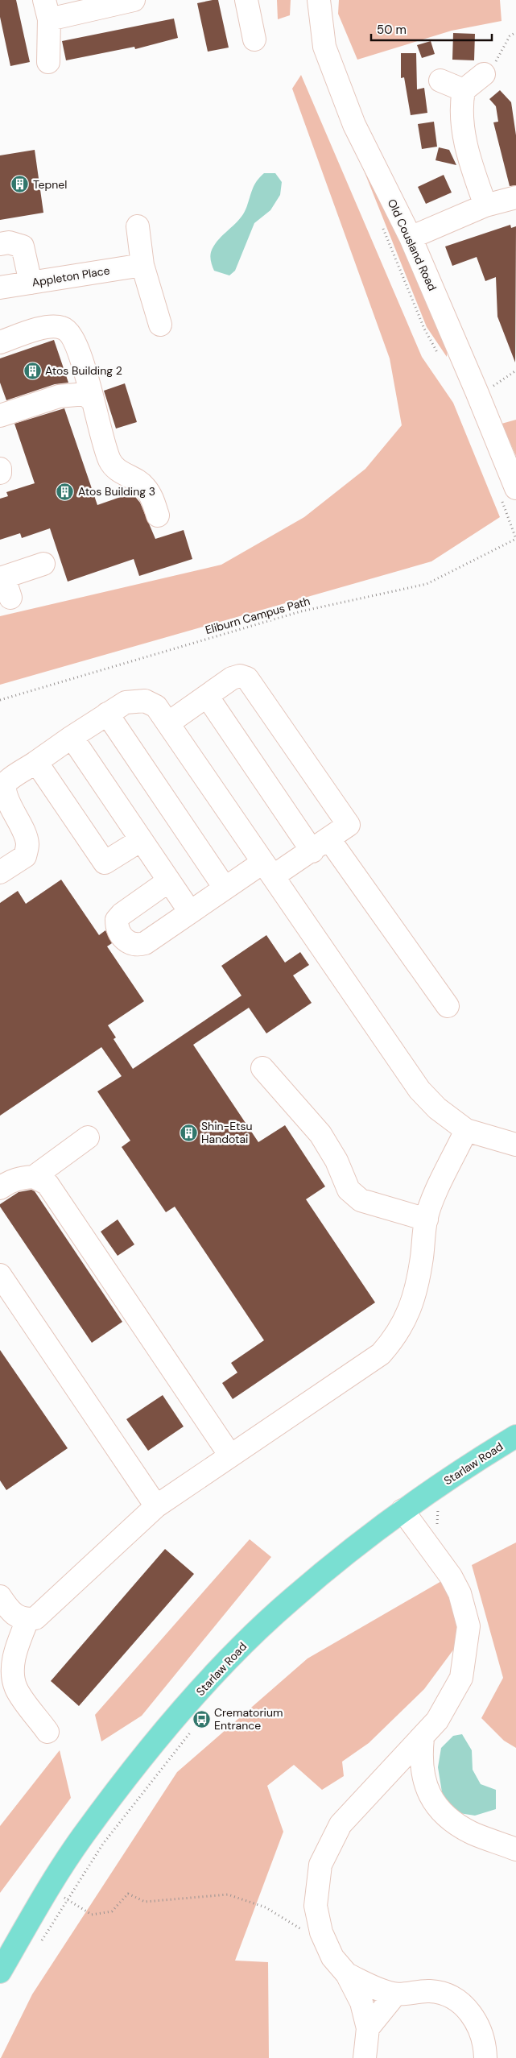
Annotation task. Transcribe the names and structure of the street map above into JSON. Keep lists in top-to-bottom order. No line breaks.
{"streets":{"main road":["Starlaw Road"],"street":["Old Cousland Road","Appleton Place"],"path":["Eliburn Campus Path"]},"places":{"building":["Tepnel","Atos Building 2","Atos Building 3","Shin-Etsu Handotai"],"bus stop":["Crematorium Entrance"]},"scale_bar":"50 m"}
